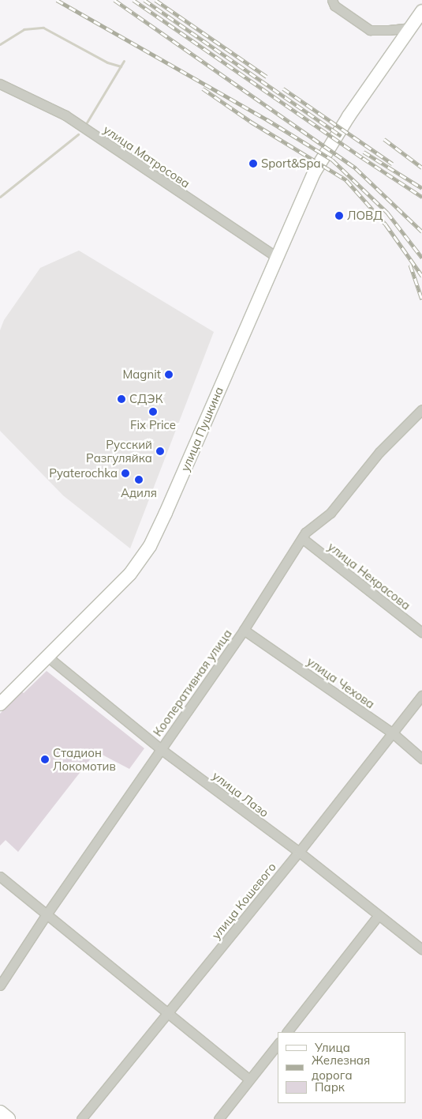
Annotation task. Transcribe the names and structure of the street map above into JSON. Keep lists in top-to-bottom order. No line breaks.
{"streets":{"main road":["улица Пушкина"],"street":["улица Матросова","улица Некрасова","Кооперативная улица","улица Чехова","улица Лазо","улица Кошевого"]},"crossings":[["улица Матросова","улица Пушкина"],["улица Пушкина","улица Лазо"],["улица Некрасова","Кооперативная улица"],["Кооперативная улица","улица Чехова"],["Кооперативная улица","улица Лазо"],["улица Чехова","улица Кошевого"],["улица Лазо","улица Кошевого"]],"places":["Sport&Spa","ЛОВД","Magnit","СДЭК","Fix Price","Русский Разгуляйка","Pyaterochka","Адиля","Стадион Локомотив"],"legend":["Улица","Железная дорога","Парк"]}
